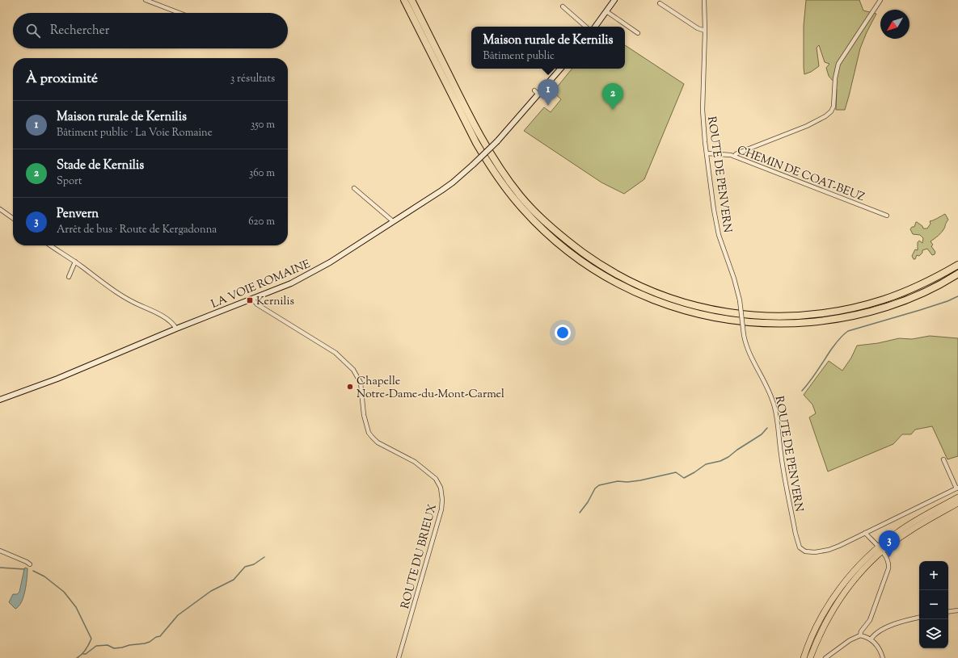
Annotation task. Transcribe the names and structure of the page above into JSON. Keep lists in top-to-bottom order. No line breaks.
{"streets":{"street":["CHEMIN DE COAT-BEUZ","ROUTE DE PENVERN","LA VOIE ROMAINE","ROUTE DU BRIEUX"]},"crossings":[["CHEMIN DE COAT-BEUZ","ROUTE DE PENVERN"],["LA VOIE ROMAINE","ROUTE DU BRIEUX"]],"places":{"transit":["Kernilis"],"other":["Chapelle Notre-Dame-du-Mont-Carmel"]},"north":"bottom left","page":{"search":"Rechercher","popup":["Maison rurale de Kernilis","Bâtiment public"],"heading":["À proximité","3 résultats"],"pins":["1","2","3"],"list":[{"mark":"1","name":"Maison rurale de Kernilis","note":"Bâtiment public · La Voie Romaine","value":"350 m"},{"mark":"2","name":"Stade de Kernilis","note":"Sport","value":"360 m"},{"mark":"3","name":"Penvern","note":"Arrêt de bus · Route de Kergadonna","value":"620 m"}],"map_buttons":["+","−"]}}
